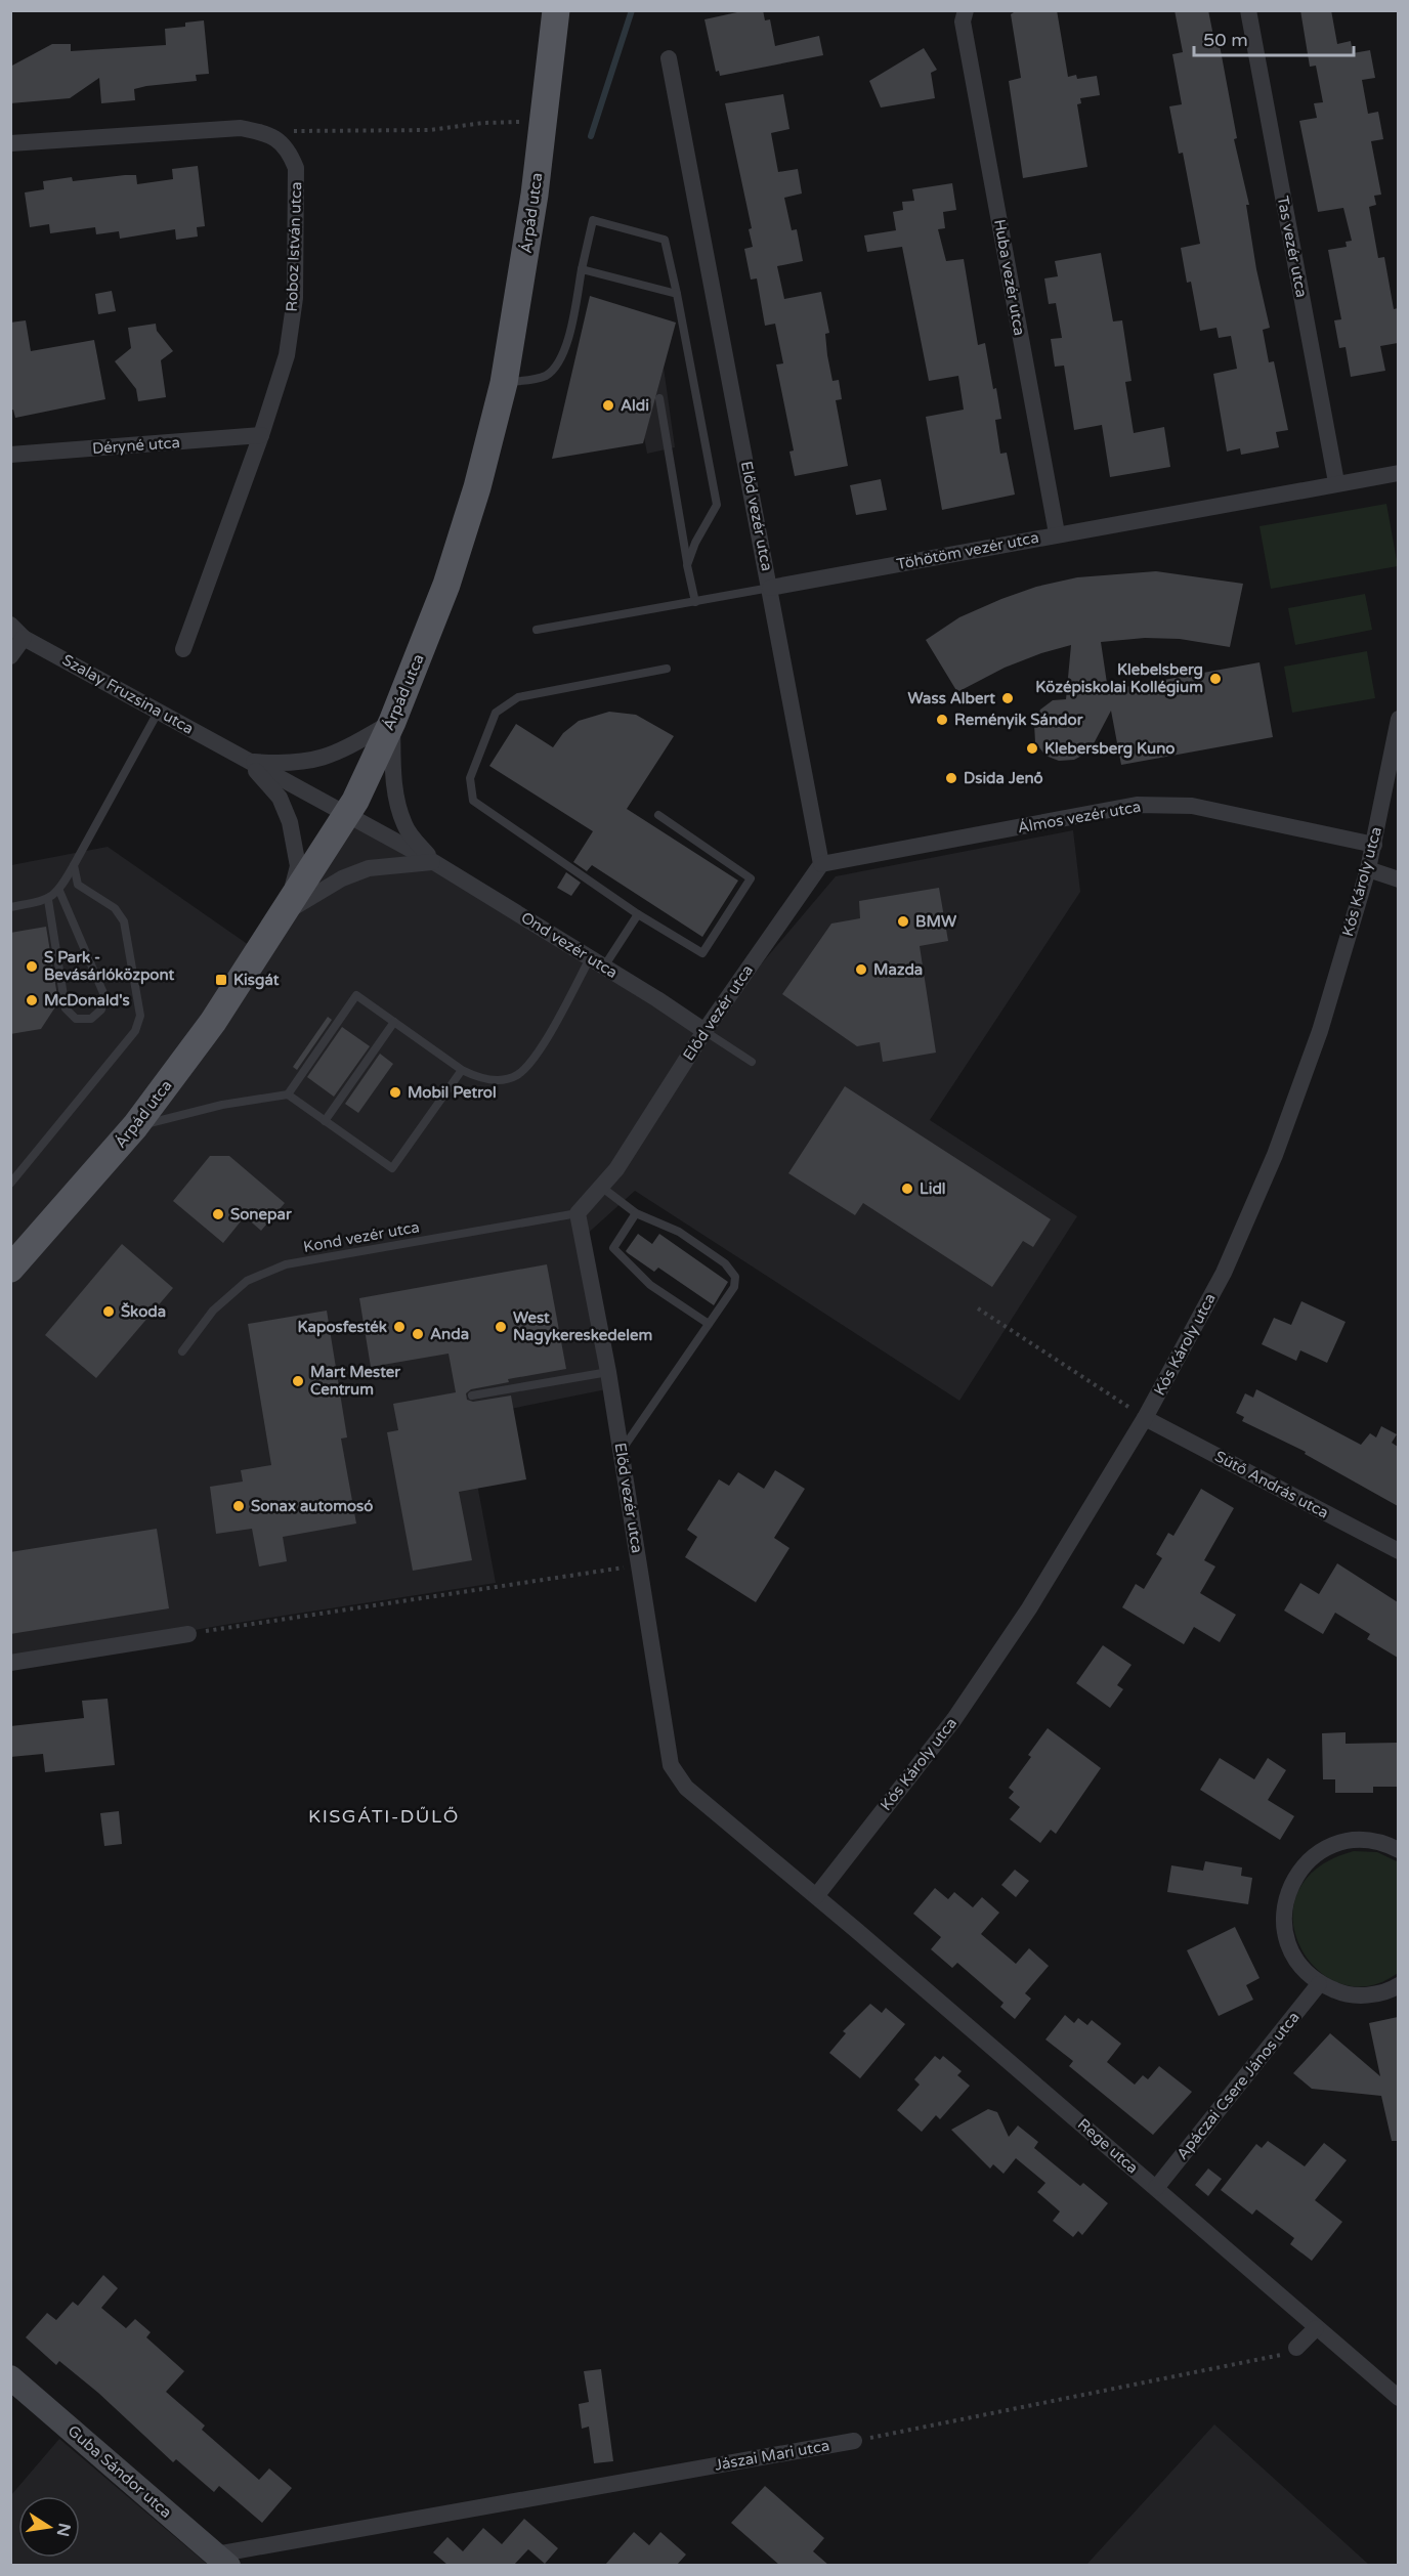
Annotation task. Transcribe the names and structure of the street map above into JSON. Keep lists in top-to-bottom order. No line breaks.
{"streets":{"main road":["Árpád utca","Guba Sándor utca"],"street":["Roboz István utca","Tas vezér utca","Huba vezér utca","Déryné utca","Előd vezér utca","Töhötöm vezér utca","Szalay Fruzsina utca","Álmos vezér utca","Kós Károly utca","Ond vezér utca","Sütő András utca","Apáczai Csere János utca","Rege utca","Jászai Mari utca"],"lane":["Kond vezér utca"]},"crossings":[["Árpád utca","Szalay Fruzsina utca"],["Árpád utca","Ond vezér utca"],["Roboz István utca","Déryné utca"],["Tas vezér utca","Töhötöm vezér utca"],["Huba vezér utca","Töhötöm vezér utca"],["Előd vezér utca","Töhötöm vezér utca"],["Előd vezér utca","Álmos vezér utca"],["Előd vezér utca","Kós Károly utca"],["Előd vezér utca","Ond vezér utca"],["Előd vezér utca","Kond vezér utca"],["Előd vezér utca","Rege utca"],["Szalay Fruzsina utca","Ond vezér utca"],["Álmos vezér utca","Kós Károly utca"],["Kós Károly utca","Sütő András utca"],["Kós Károly utca","Rege utca"],["Apáczai Csere János utca","Rege utca"],["Jászai Mari utca","Guba Sándor utca"]],"districts":["KISGÁTI-DŰLŐ"],"places":{"other":["Aldi","Klebelsberg Középiskolai Kollégium","Wass Albert","Reményik Sándor","Klebersberg Kuno","Dsida Jenő","BMW","S Park - Bevásárlóközpont","Mazda","McDonald's","Mobil Petrol","Lidl","Sonepar","Škoda","Kaposfesték","West Nagykereskedelem","Anda","Mart Mester Centrum","Sonax automosó"],"transit":["Kisgát"]},"scale_bar":"50 m","north":"right"}
